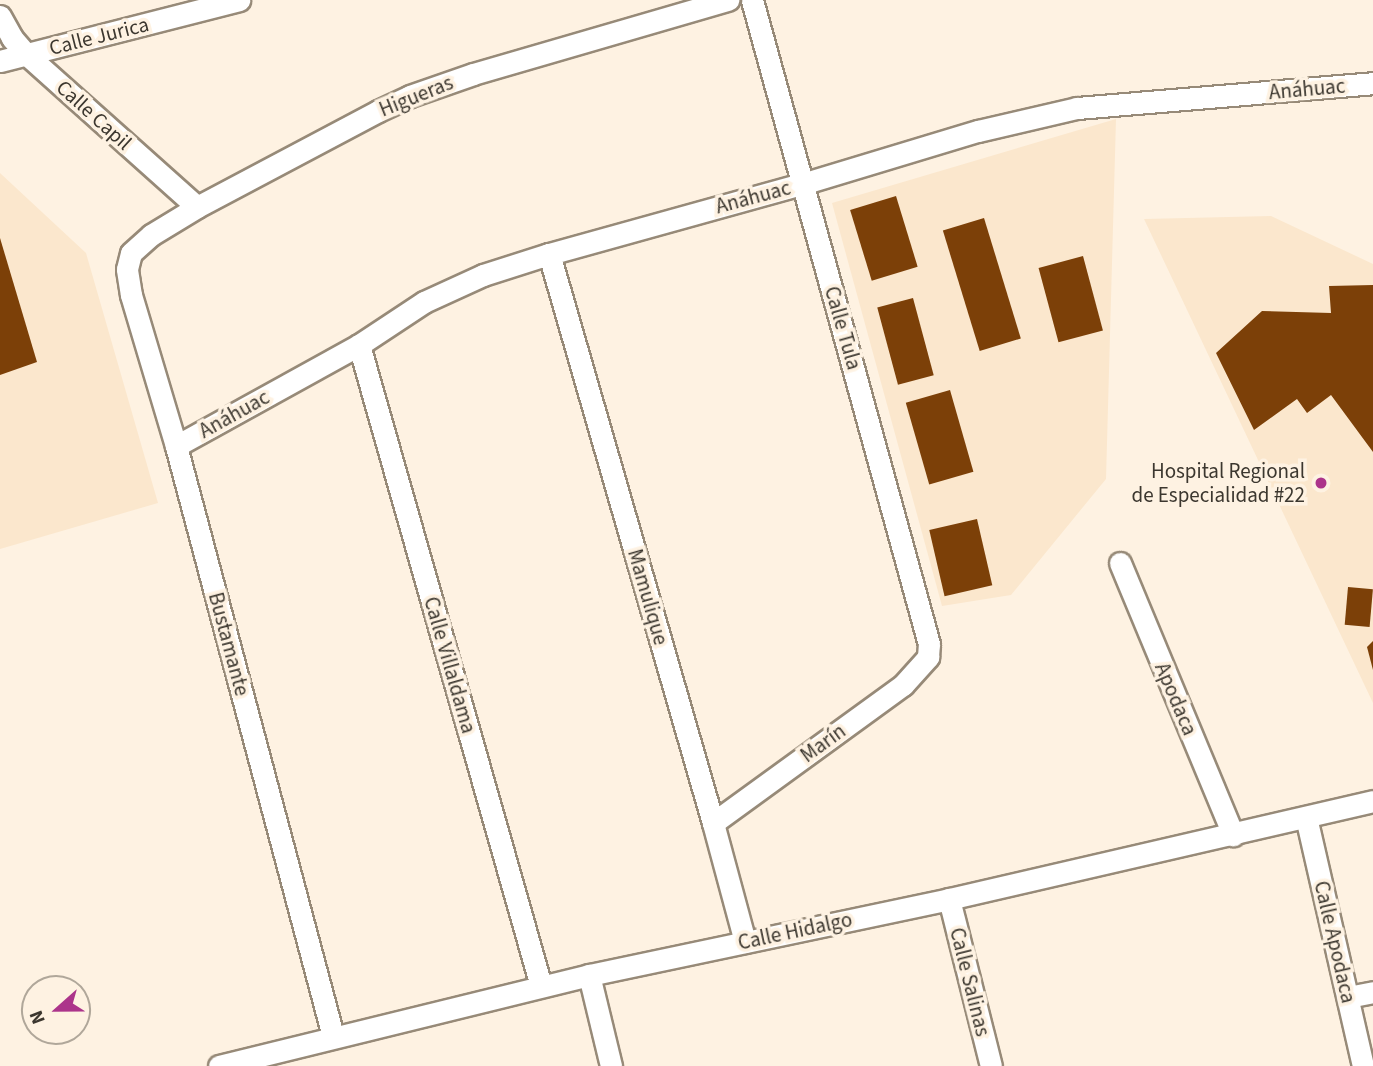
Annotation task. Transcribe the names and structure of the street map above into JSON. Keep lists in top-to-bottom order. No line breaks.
{"streets":{"street":["Calle Jurica","Anáhuac","Higueras","Calle Capil","Calle Tula","Mamulique","Bustamante","Calle Villaldama","Apodaca","Marín","Calle Hidalgo","Calle Apodaca","Calle Salinas"]},"crossings":[["Calle Jurica","Calle Capil"],["Anáhuac","Calle Tula"],["Anáhuac","Mamulique"],["Anáhuac","Bustamante"],["Anáhuac","Calle Villaldama"],["Higueras","Calle Capil"],["Higueras","Bustamante"],["Calle Tula","Marín"],["Mamulique","Marín"],["Mamulique","Calle Hidalgo"],["Bustamante","Calle Hidalgo"],["Calle Villaldama","Calle Hidalgo"],["Apodaca","Calle Hidalgo"],["Calle Hidalgo","Calle Apodaca"],["Calle Hidalgo","Calle Salinas"]],"places":["Hospital Regional de Especialidad #22"],"north":"left"}
